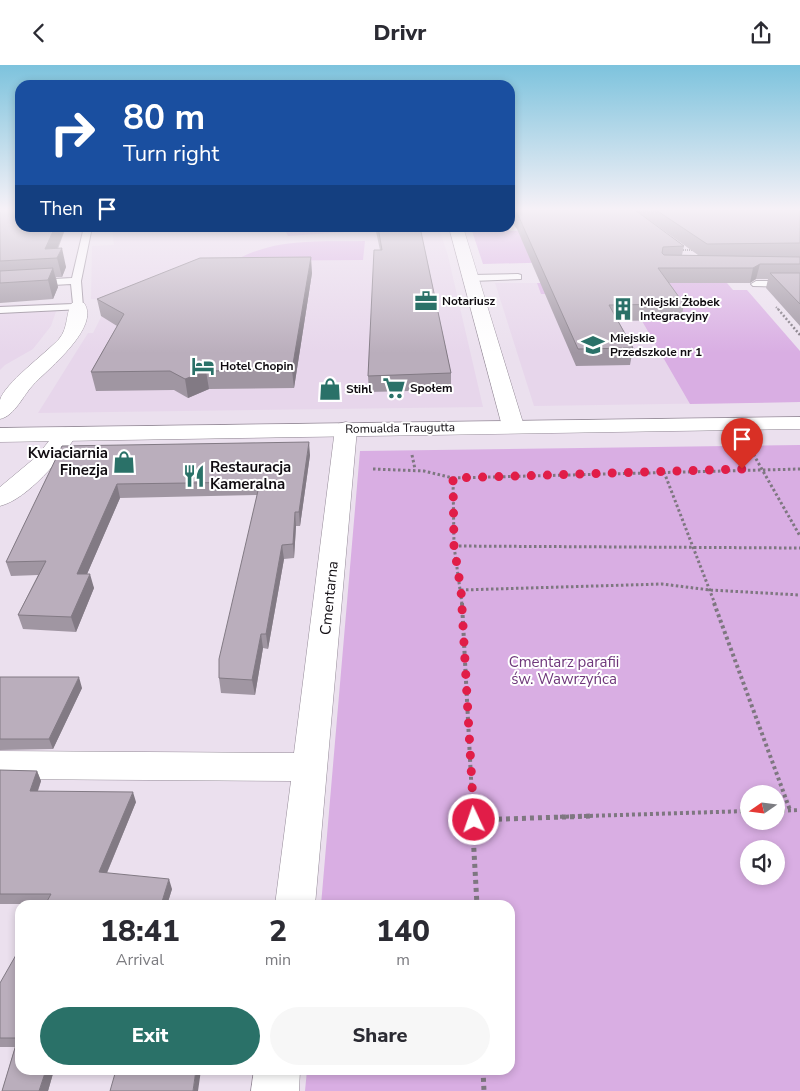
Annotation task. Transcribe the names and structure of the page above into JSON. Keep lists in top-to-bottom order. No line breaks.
{"streets":{"street":["Romualda Traugutta","Cmentarna"]},"crossings":[["Romualda Traugutta","Cmentarna"]],"parks":["Cmentarz parafii św. Wawrzyńca"],"places":{"office":["Notariusz"],"building":["Miejski Żłobek Integracyjny"],"school or university":["Miejskie Przedszkole nr 1"],"hotel":["Hotel Chopin"],"supermarket":["Społem"],"shop":["Stihl","Kwiaciarnia Finezja"],"restaurant":["Restauracja Kameralna"]},"north":"left","page":{"header":"Drivr","turn":["80 m","Turn right"],"then":"Then","eta":["18:41","Arrival","2","min","140","m"],"buttons":["Exit","Share"]}}
